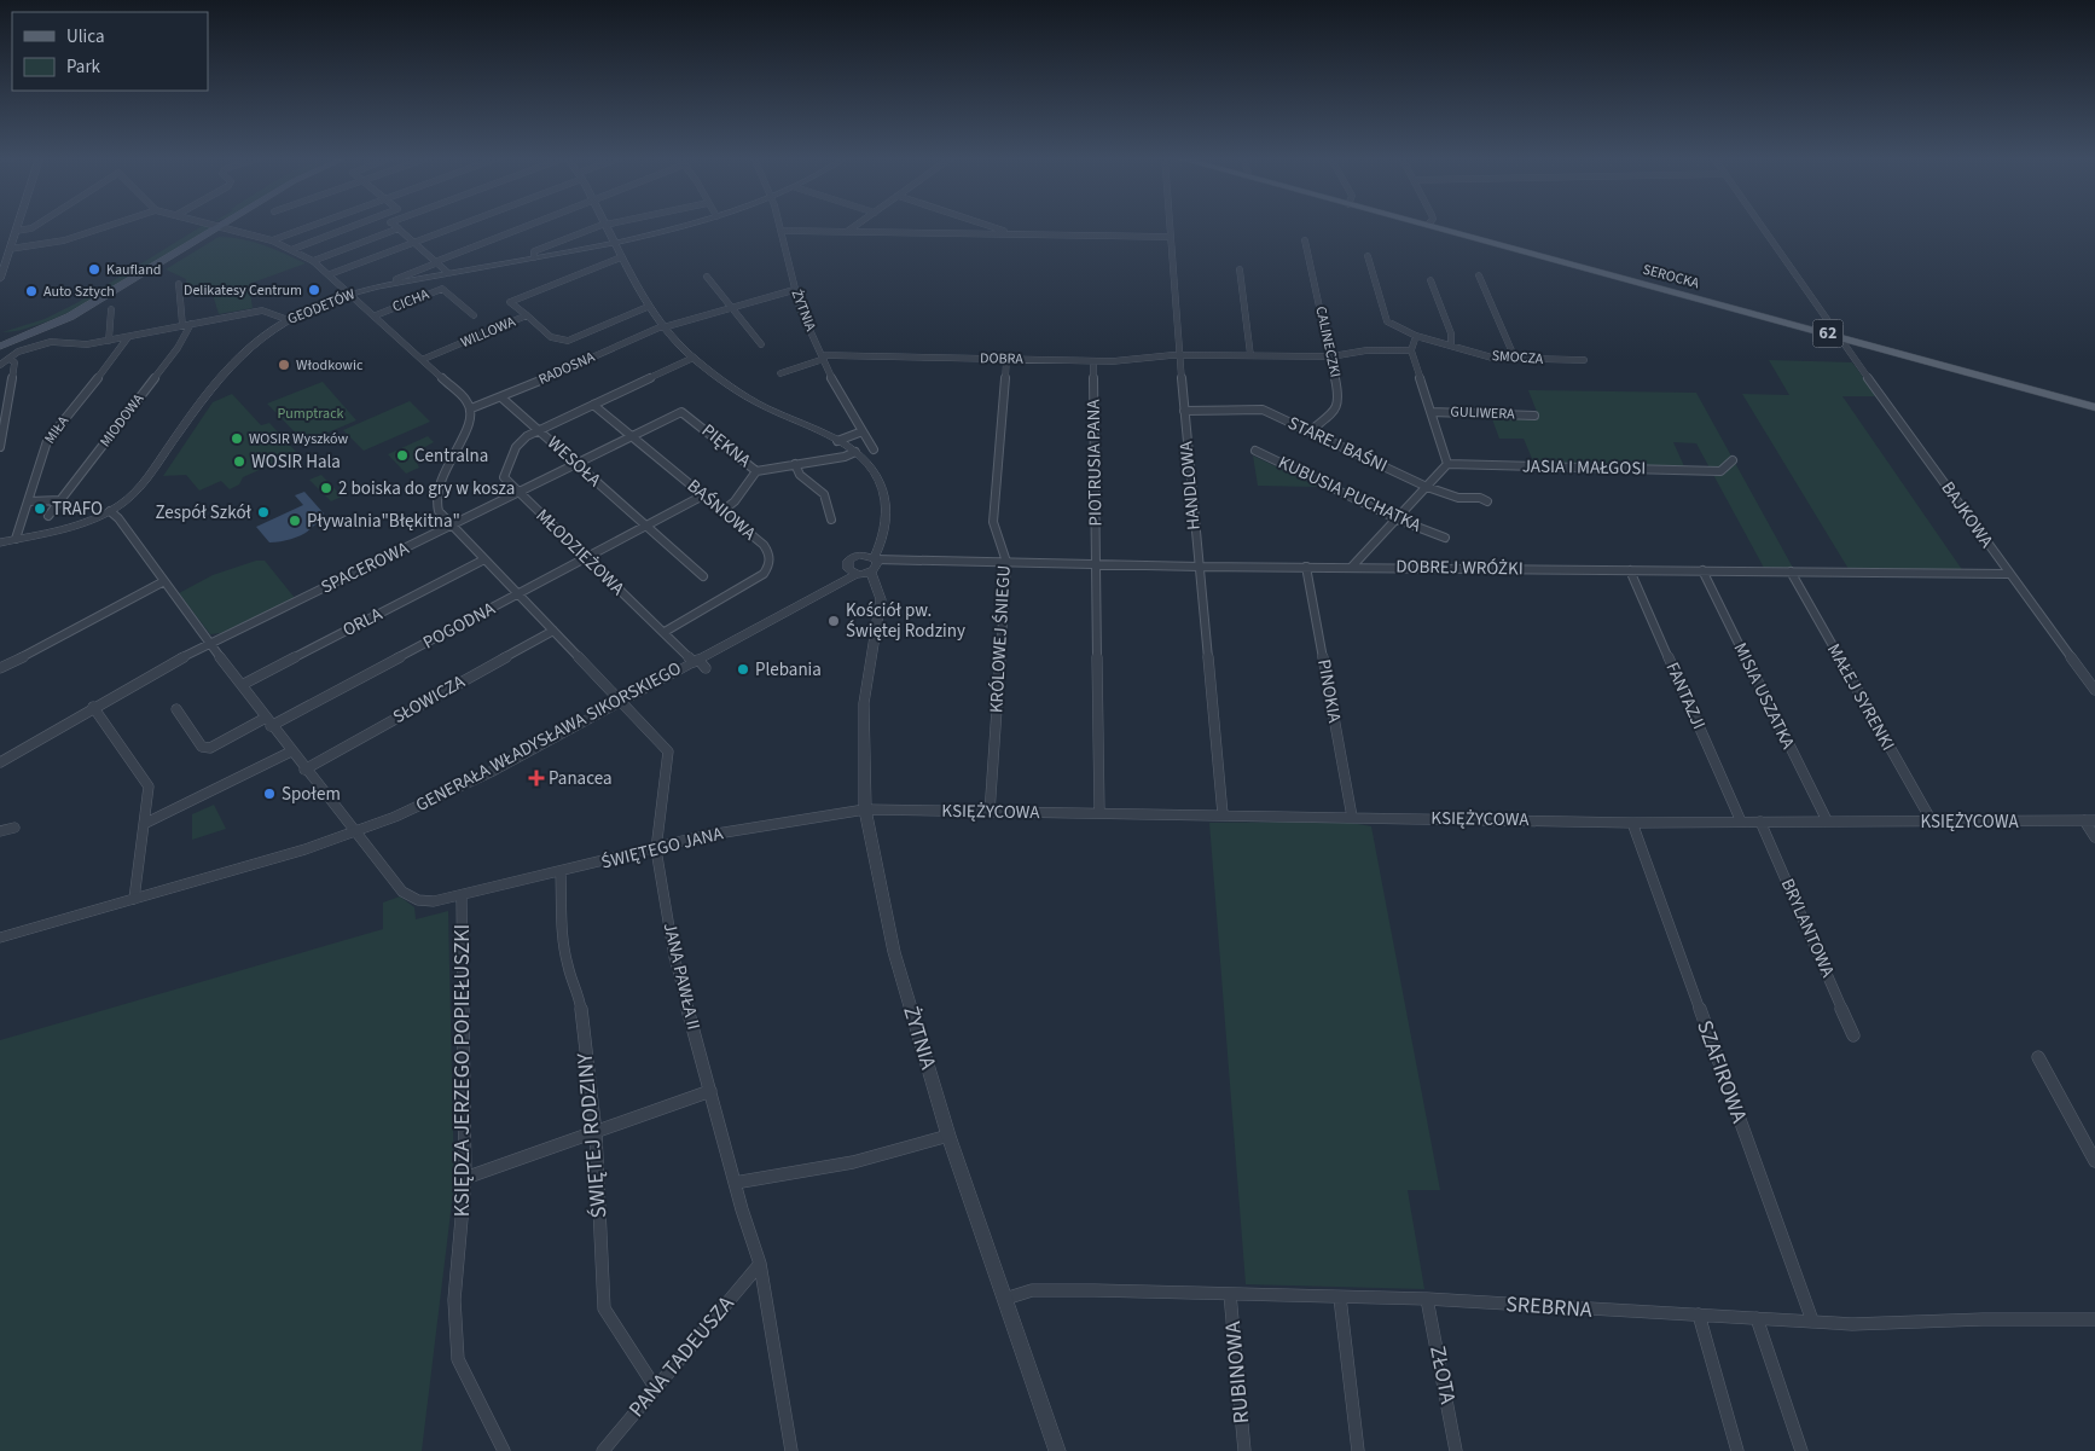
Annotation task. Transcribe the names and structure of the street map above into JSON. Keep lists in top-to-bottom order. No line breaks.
{"streets":{"main road":["SEROCKA","62"],"street":["CICHA","GEODETÓW","ŻYTNIA","WILLOWA","CALINECZKI","SMOCZA","DOBRA","RADOSNA","GULIWERA","MIODOWA","MIŁA","STAREJ BAŚNI","PIĘKNA","WESOŁA","PIOTRUSIA PANA","JASIA I MAŁGOSI","HANDLOWA","KUBUSIA PUCHATKA","BAŚNIOWA","BAJKOWA","MŁODZIEŻOWA","SPACEROWA","DOBREJ WRÓŻKI","ORLA","POGODNA","KRÓLOWEJ ŚNIEGU","PINOKIA","FANTAZJI","MISIA USZATKA","MAŁEJ SYRENKI","SŁOWICZA","GENERAŁA WŁADYSŁAWA SIKORSKIEGO","KSIĘŻYCOWA","ŚWIĘTEGO JANA","BRYLANTOWA","JANA PAWŁA II","KSIĘDZA JERZEGO POPIEŁUSZKI","SZAFIROWA","ŚWIĘTEJ RODZINY","SREBRNA","PANA TADEUSZA","RUBINOWA","ZŁOTA"]},"crossings":[["SEROCKA","62"],["SEROCKA","BAJKOWA"],["GEODETÓW","MIŁA"],["ŻYTNIA","DOBRA"],["ŻYTNIA","RADOSNA"],["ŻYTNIA","DOBREJ WRÓŻKI"],["ŻYTNIA","GENERAŁA WŁADYSŁAWA SIKORSKIEGO"],["ŻYTNIA","KSIĘŻYCOWA"],["ŻYTNIA","ŚWIĘTEGO JANA"],["ŻYTNIA","SREBRNA"],["62","BAJKOWA"],["CALINECZKI","DOBRA"],["CALINECZKI","STAREJ BAŚNI"],["DOBRA","PIOTRUSIA PANA"],["DOBRA","HANDLOWA"],["DOBRA","KRÓLOWEJ ŚNIEGU"],["RADOSNA","WESOŁA"],["STAREJ BAŚNI","HANDLOWA"],["PIĘKNA","BAŚNIOWA"],["PIĘKNA","SPACEROWA"],["WESOŁA","MŁODZIEŻOWA"],["WESOŁA","SPACEROWA"],["WESOŁA","POGODNA"],["PIOTRUSIA PANA","DOBREJ WRÓŻKI"],["PIOTRUSIA PANA","KSIĘŻYCOWA"],["HANDLOWA","DOBREJ WRÓŻKI"],["HANDLOWA","KSIĘŻYCOWA"],["BAŚNIOWA","MŁODZIEŻOWA"],["BAŚNIOWA","SPACEROWA"],["BAŚNIOWA","POGODNA"],["BAJKOWA","DOBREJ WRÓŻKI"],["MŁODZIEŻOWA","SPACEROWA"],["MŁODZIEŻOWA","POGODNA"],["MŁODZIEŻOWA","GENERAŁA WŁADYSŁAWA SIKORSKIEGO"],["DOBREJ WRÓŻKI","KRÓLOWEJ ŚNIEGU"],["DOBREJ WRÓŻKI","PINOKIA"],["DOBREJ WRÓŻKI","FANTAZJI"],["DOBREJ WRÓŻKI","MISIA USZATKA"],["DOBREJ WRÓŻKI","MAŁEJ SYRENKI"],["DOBREJ WRÓŻKI","GENERAŁA WŁADYSŁAWA SIKORSKIEGO"],["KRÓLOWEJ ŚNIEGU","KSIĘŻYCOWA"],["PINOKIA","KSIĘŻYCOWA"],["FANTAZJI","KSIĘŻYCOWA"],["MISIA USZATKA","KSIĘŻYCOWA"],["MAŁEJ SYRENKI","KSIĘŻYCOWA"],["GENERAŁA WŁADYSŁAWA SIKORSKIEGO","ŚWIĘTEGO JANA"],["GENERAŁA WŁADYSŁAWA SIKORSKIEGO","JANA PAWŁA II"],["KSIĘŻYCOWA","ŚWIĘTEGO JANA"],["KSIĘŻYCOWA","BRYLANTOWA"],["KSIĘŻYCOWA","SZAFIROWA"],["ŚWIĘTEGO JANA","JANA PAWŁA II"],["ŚWIĘTEGO JANA","KSIĘDZA JERZEGO POPIEŁUSZKI"],["ŚWIĘTEGO JANA","ŚWIĘTEJ RODZINY"],["JANA PAWŁA II","PANA TADEUSZA"],["SZAFIROWA","SREBRNA"],["ŚWIĘTEJ RODZINY","PANA TADEUSZA"],["SREBRNA","RUBINOWA"],["SREBRNA","ZŁOTA"]],"parks":["Pumptrack"],"places":{"other":["Kaufland","Delikatesy Centrum","Auto Sztych","Włodkowic","WOSIR Wyszków","Centralna","WOSIR Hala","2 boiska do gry w kosza","TRAFO","Zespół Szkół","Pływalnia\"Błękitna\"","Kościół pw. Świętej Rodziny","Plebania","Społem"],"health":["Panacea"]},"legend":["Ulica","Park"]}
